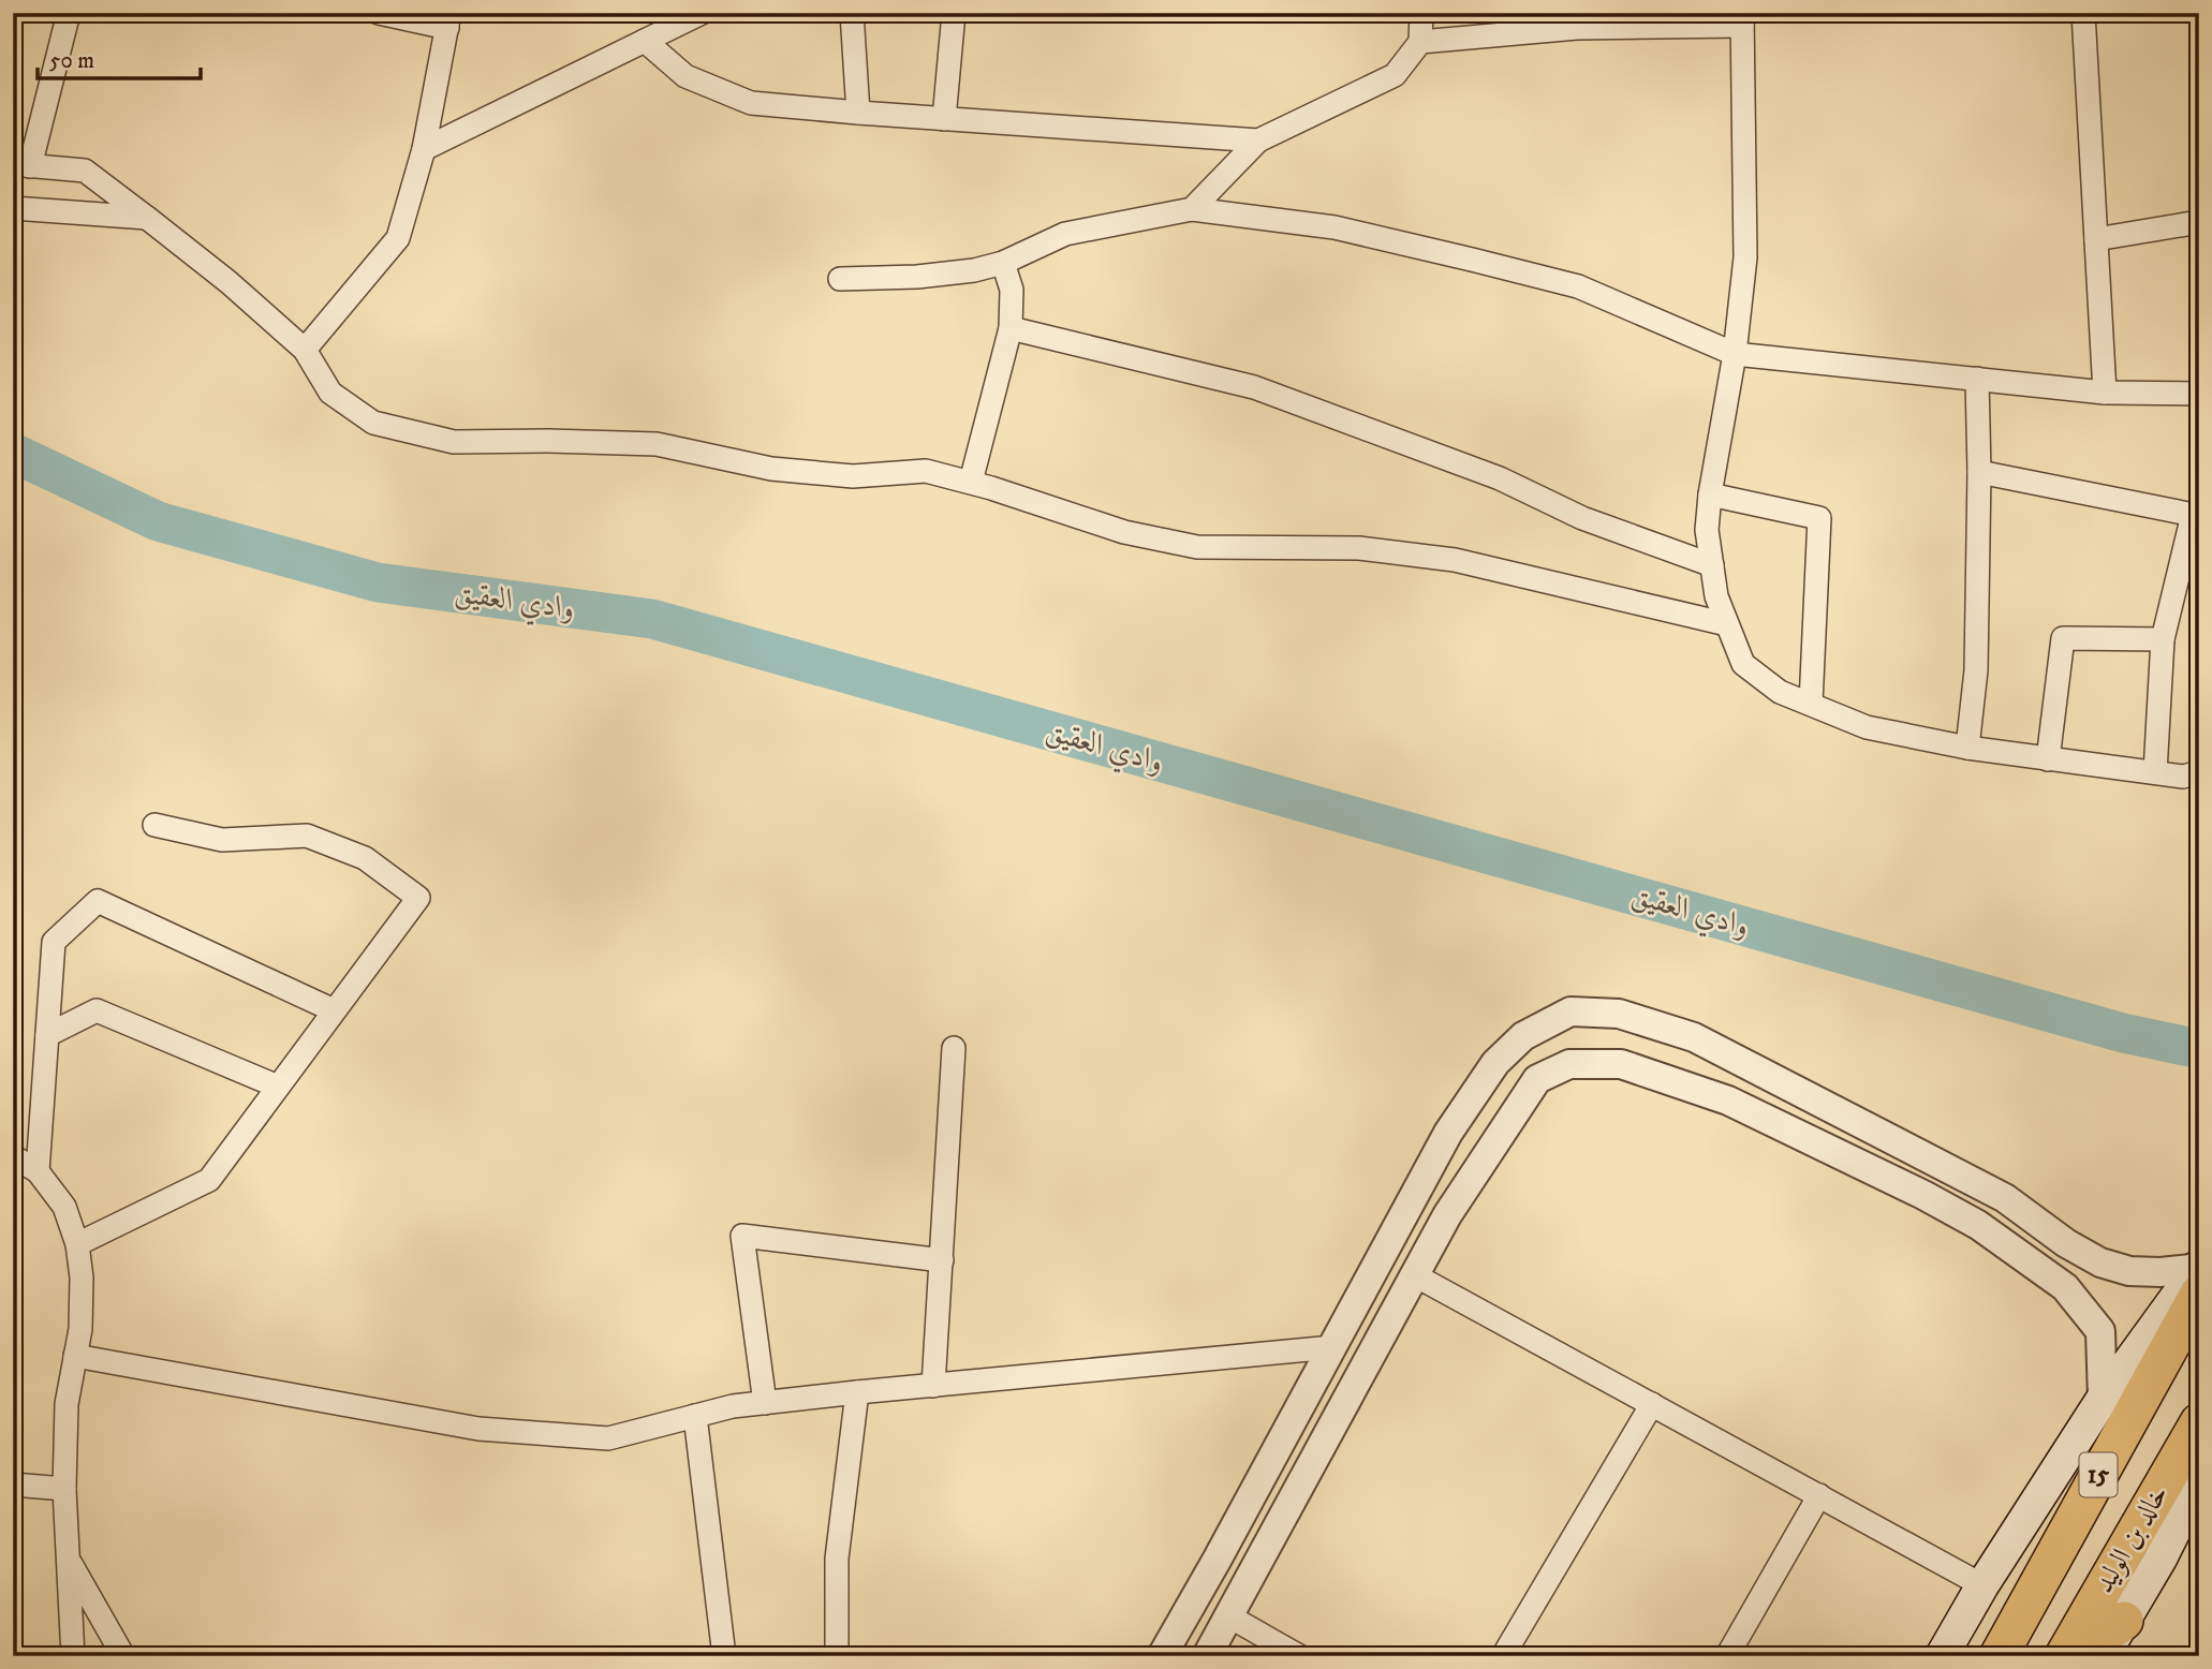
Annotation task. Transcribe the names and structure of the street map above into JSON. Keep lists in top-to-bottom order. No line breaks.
{"streets":{"highway":["15","خالد بن الوليد"]},"water":["وادي العقيق"],"scale_bar":"50 m"}
